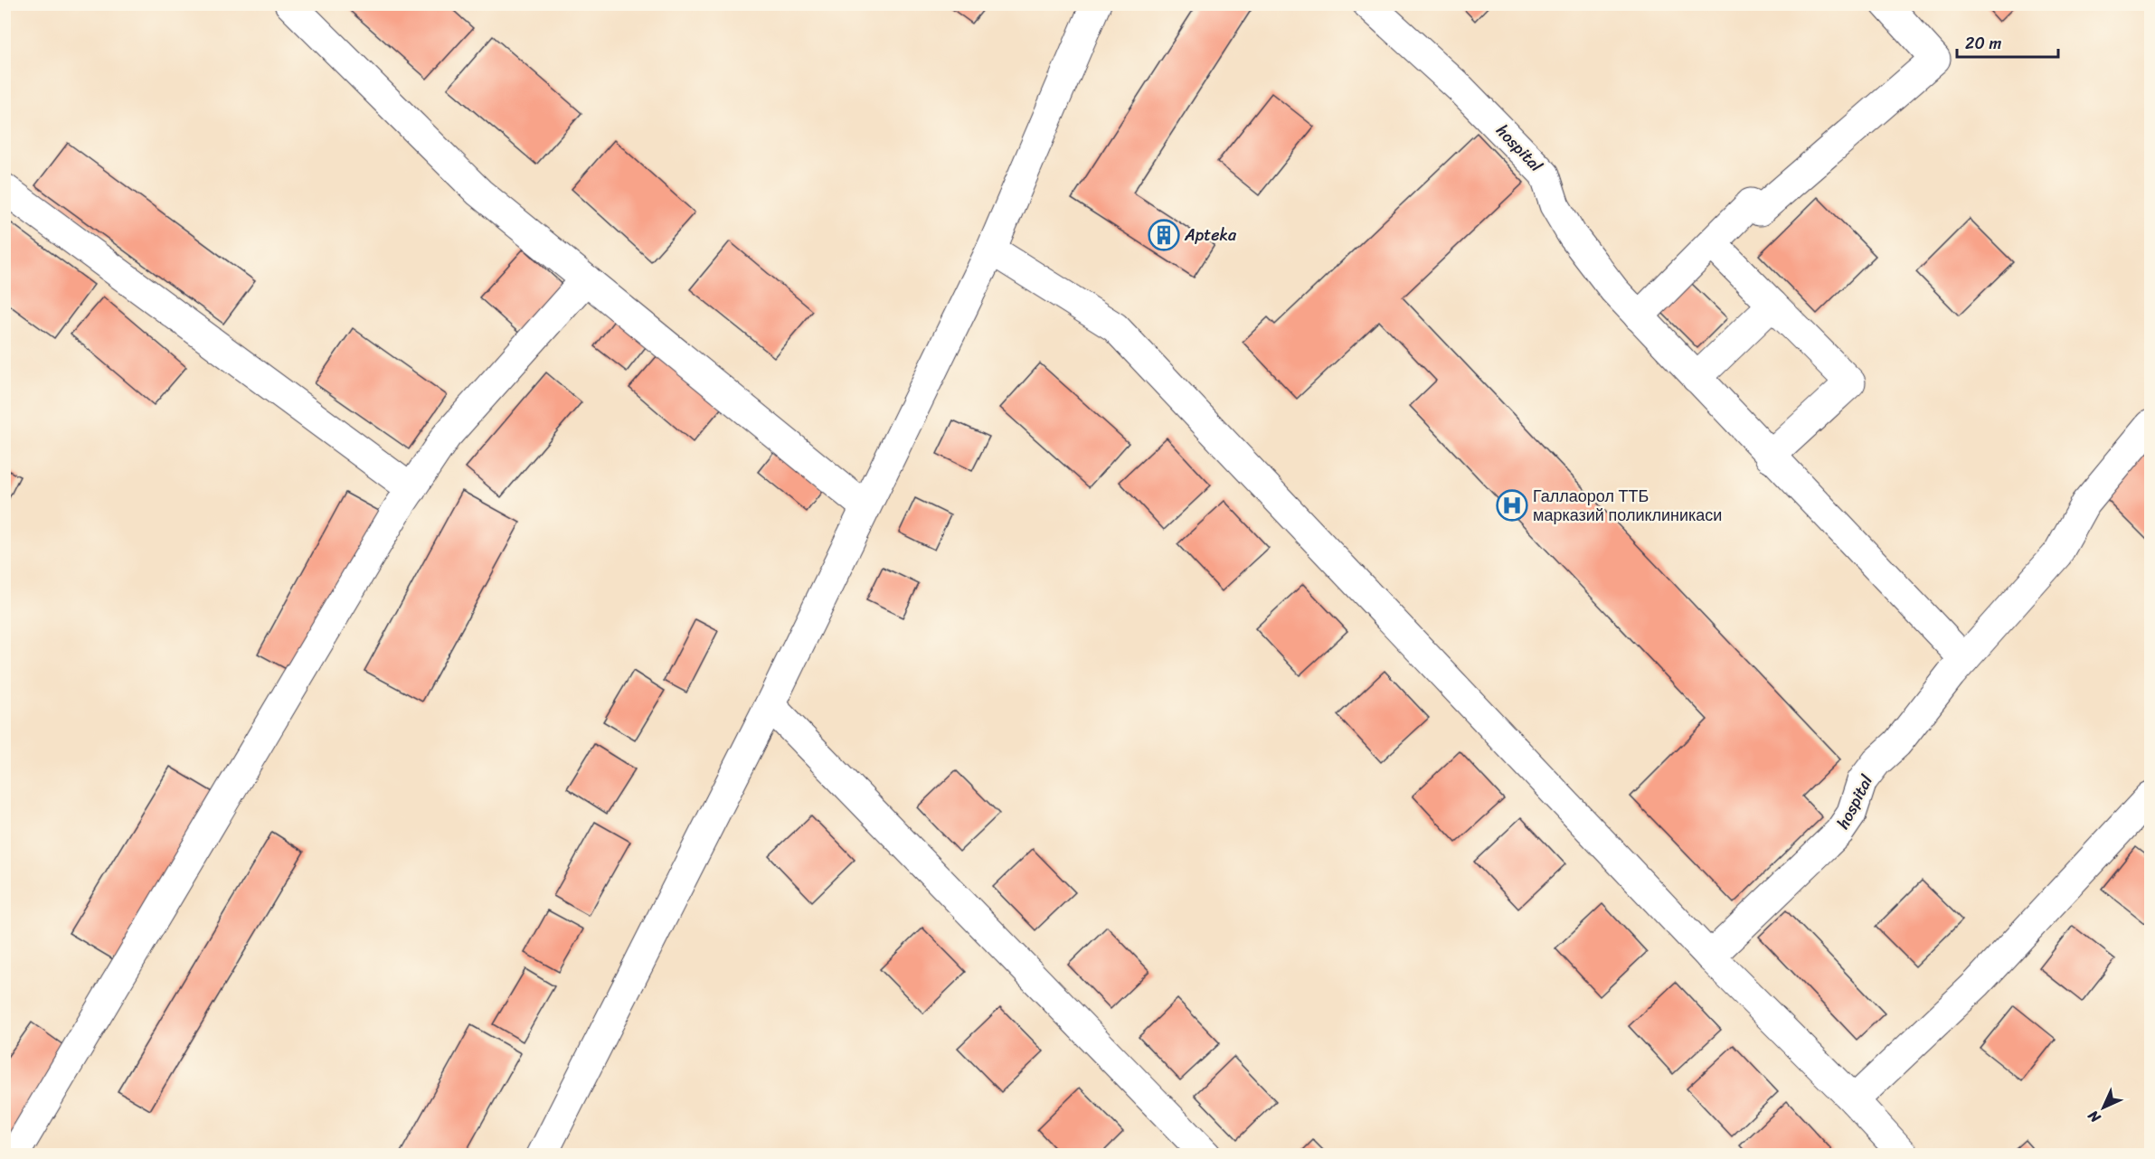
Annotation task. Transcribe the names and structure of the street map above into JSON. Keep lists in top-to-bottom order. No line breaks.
{"streets":{"street":["hospital"]},"places":{"building":["Apteka"],"hospital":["Галлаорол ТТБ марказий поликлиникаси"]},"scale_bar":"20 m","north":"bottom left"}
